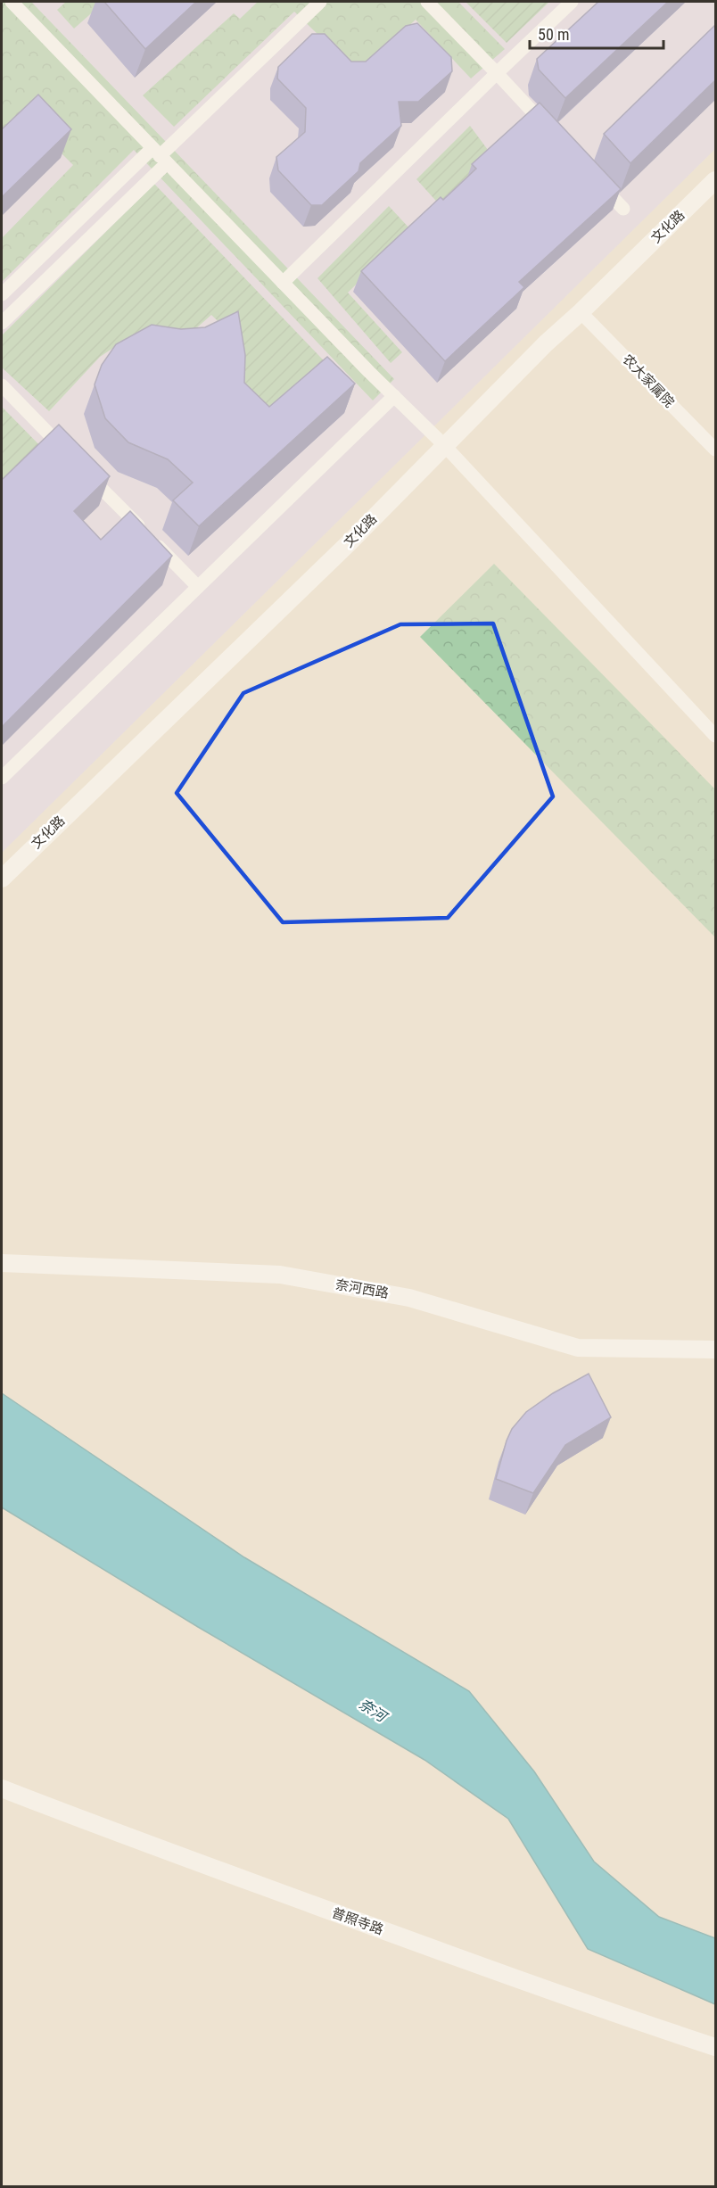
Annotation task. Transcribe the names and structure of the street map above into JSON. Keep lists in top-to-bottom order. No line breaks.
{"streets":{"street":["文化路","农大家属院","奈河西路","普照寺路"]},"crossings":[["文化路","农大家属院"]],"water":["奈河"],"scale_bar":"50 m"}
